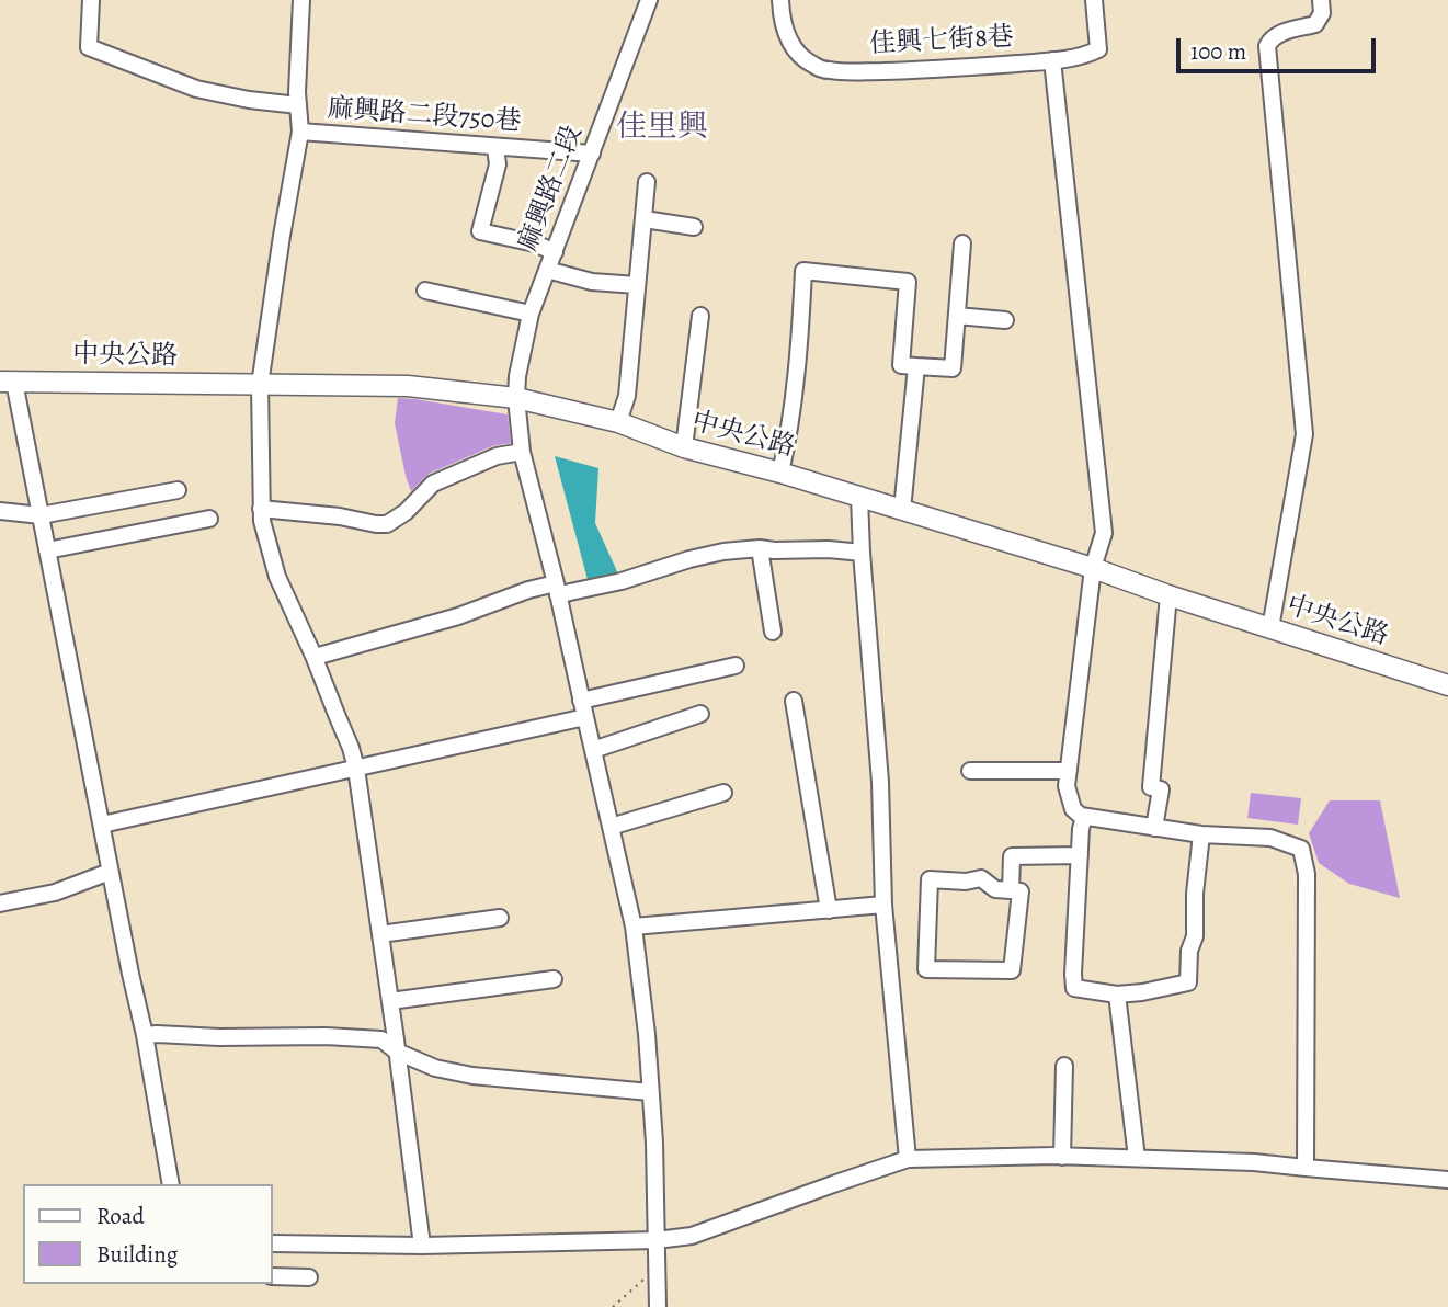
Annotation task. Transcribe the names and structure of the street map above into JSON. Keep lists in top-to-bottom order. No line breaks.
{"streets":{"main road":["中央公路"],"street":["佳興七街8巷","麻興路二段750巷","麻興路二段"]},"crossings":[["麻興路二段750巷","麻興路二段"],["麻興路二段","中央公路"]],"districts":["佳里興"],"legend":["Road","Building"],"scale_bar":"100 m"}
